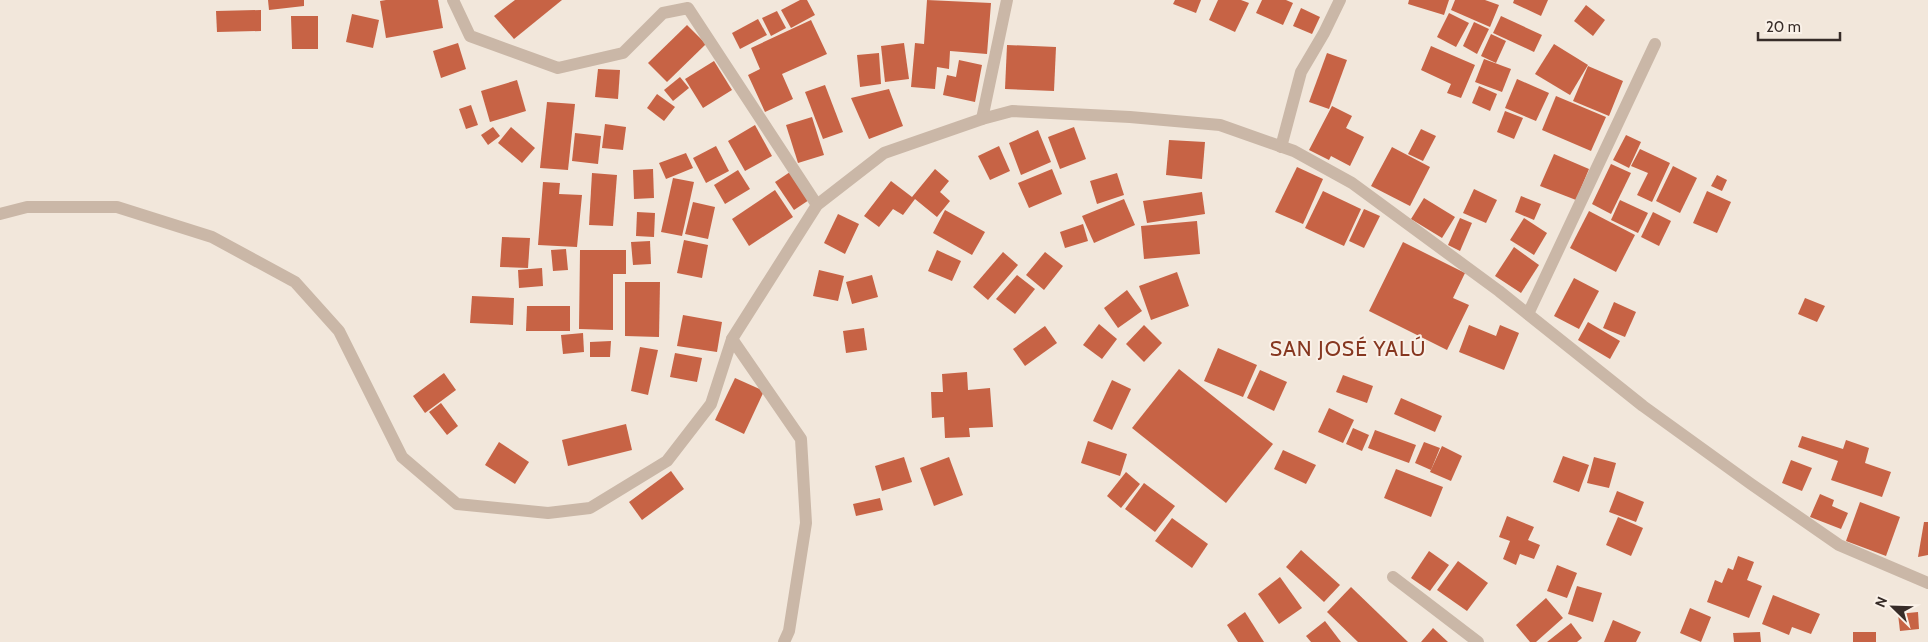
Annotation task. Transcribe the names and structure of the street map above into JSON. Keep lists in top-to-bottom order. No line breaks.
{"districts":["SAN JOSÉ YALÚ"],"scale_bar":"20 m","north":"top left"}
